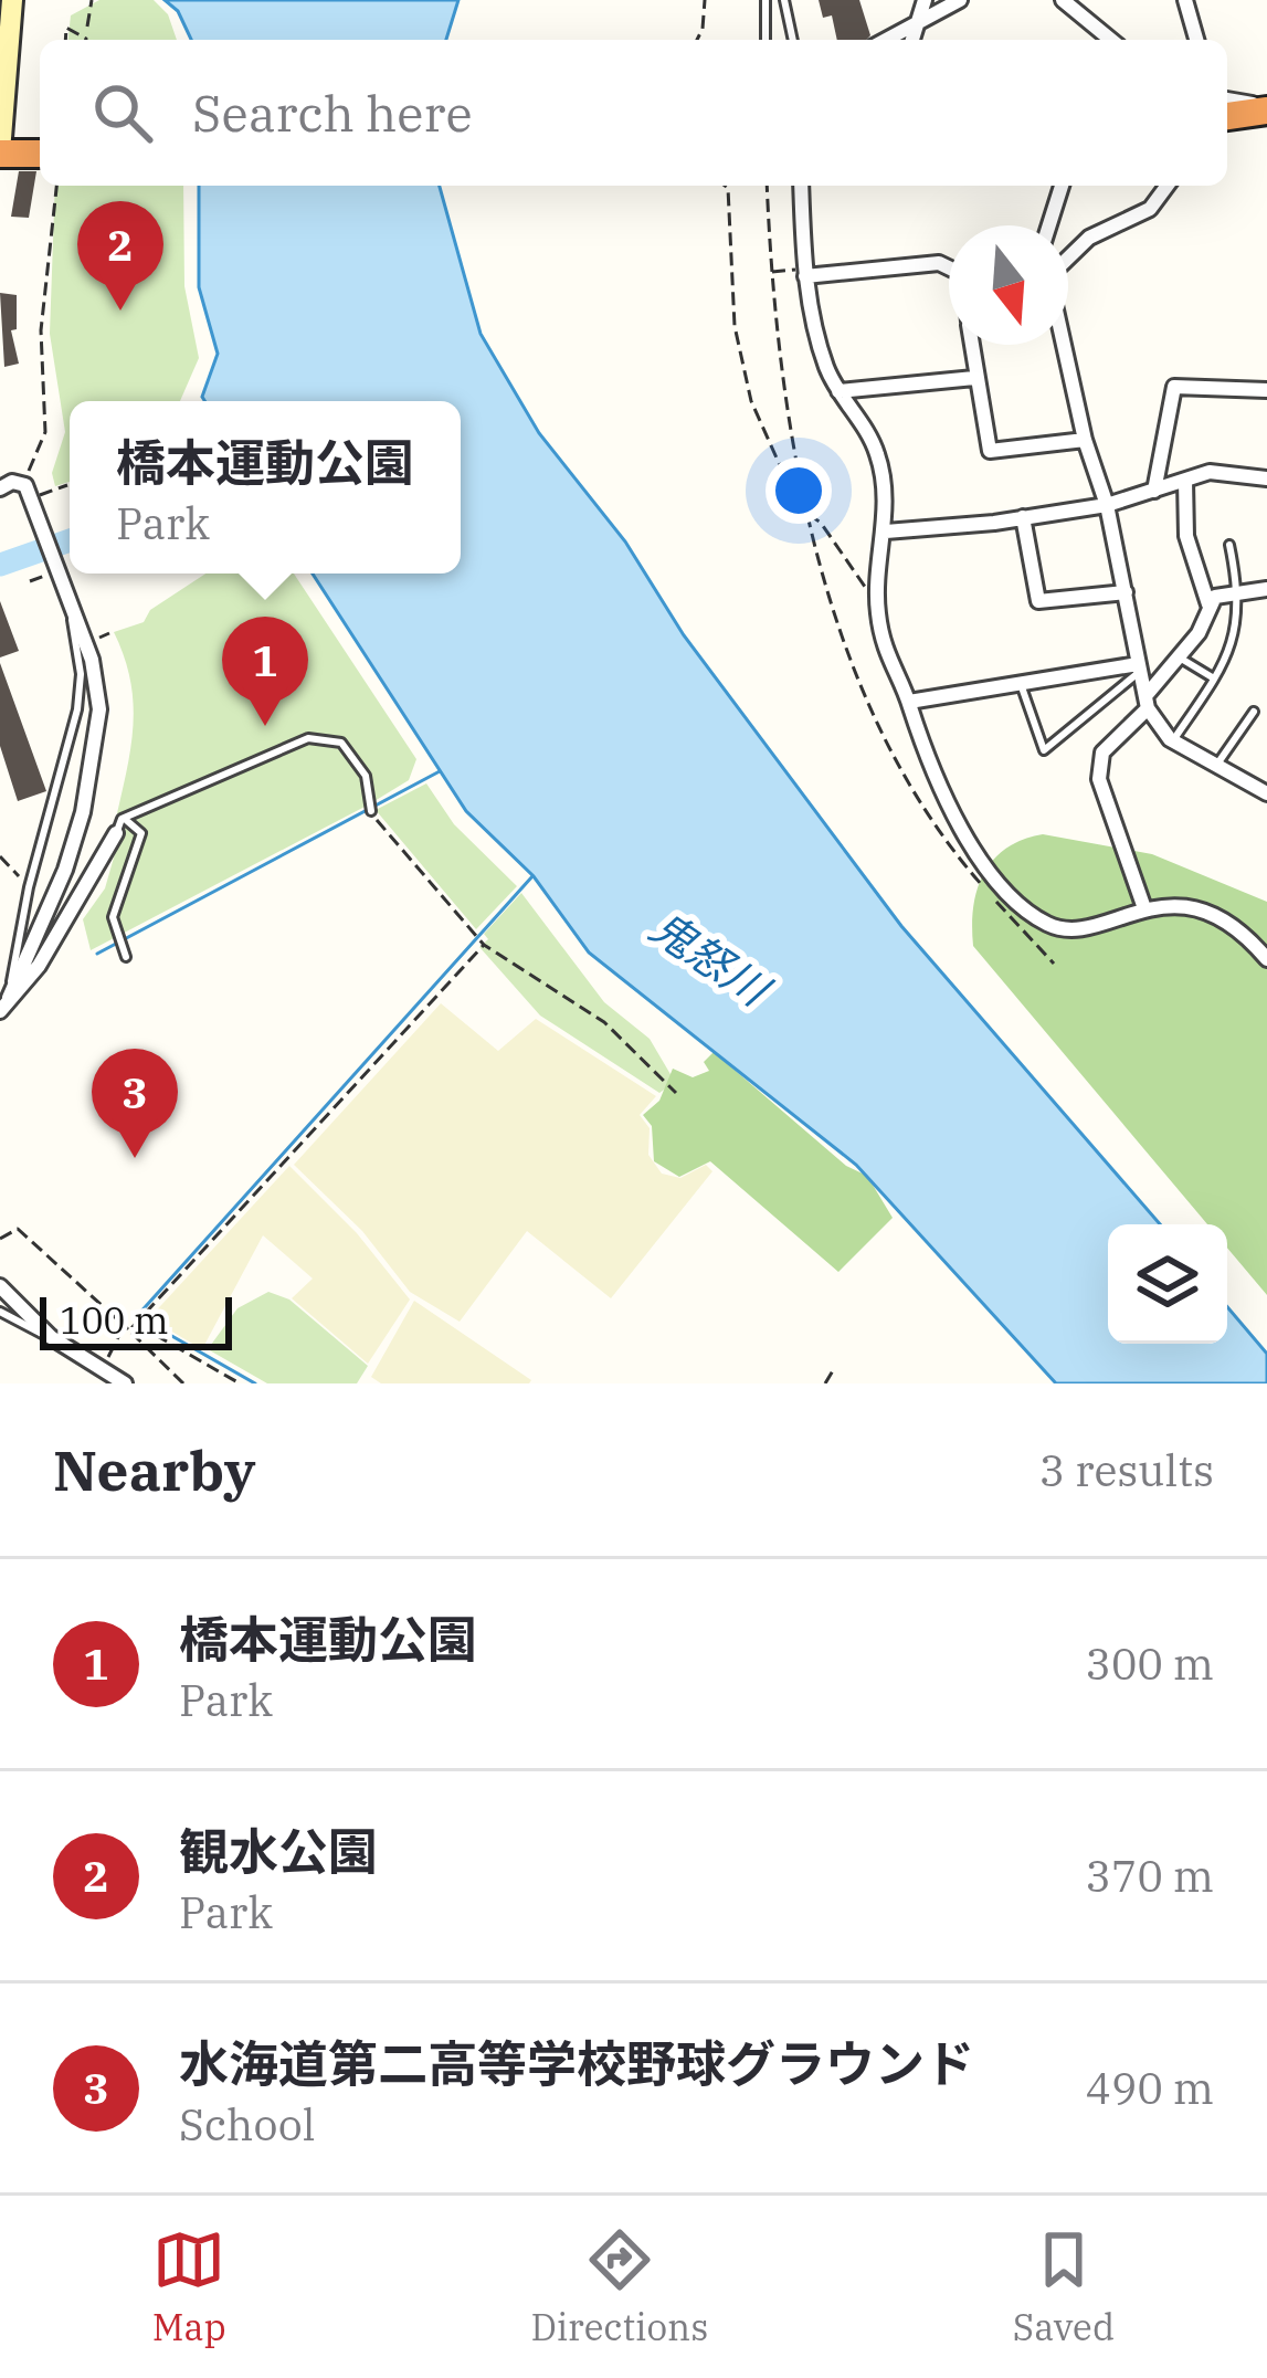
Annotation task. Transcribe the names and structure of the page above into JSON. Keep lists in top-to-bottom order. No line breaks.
{"water":["鬼怒川"],"scale_bar":"100 m","north":"bottom","page":{"search":"Search here","pins":["2","1","3"],"popup":["橋本運動公園","Park"],"scale":"100 m","heading":["Nearby","3 results"],"list":[{"mark":"1","name":"橋本運動公園","note":"Park","value":"300 m"},{"mark":"2","name":"観水公園","note":"Park","value":"370 m"},{"mark":"3","name":"水海道第二高等学校野球グラウンド","note":"School","value":"490 m"}],"nav":["Map","Directions","Saved"]}}
